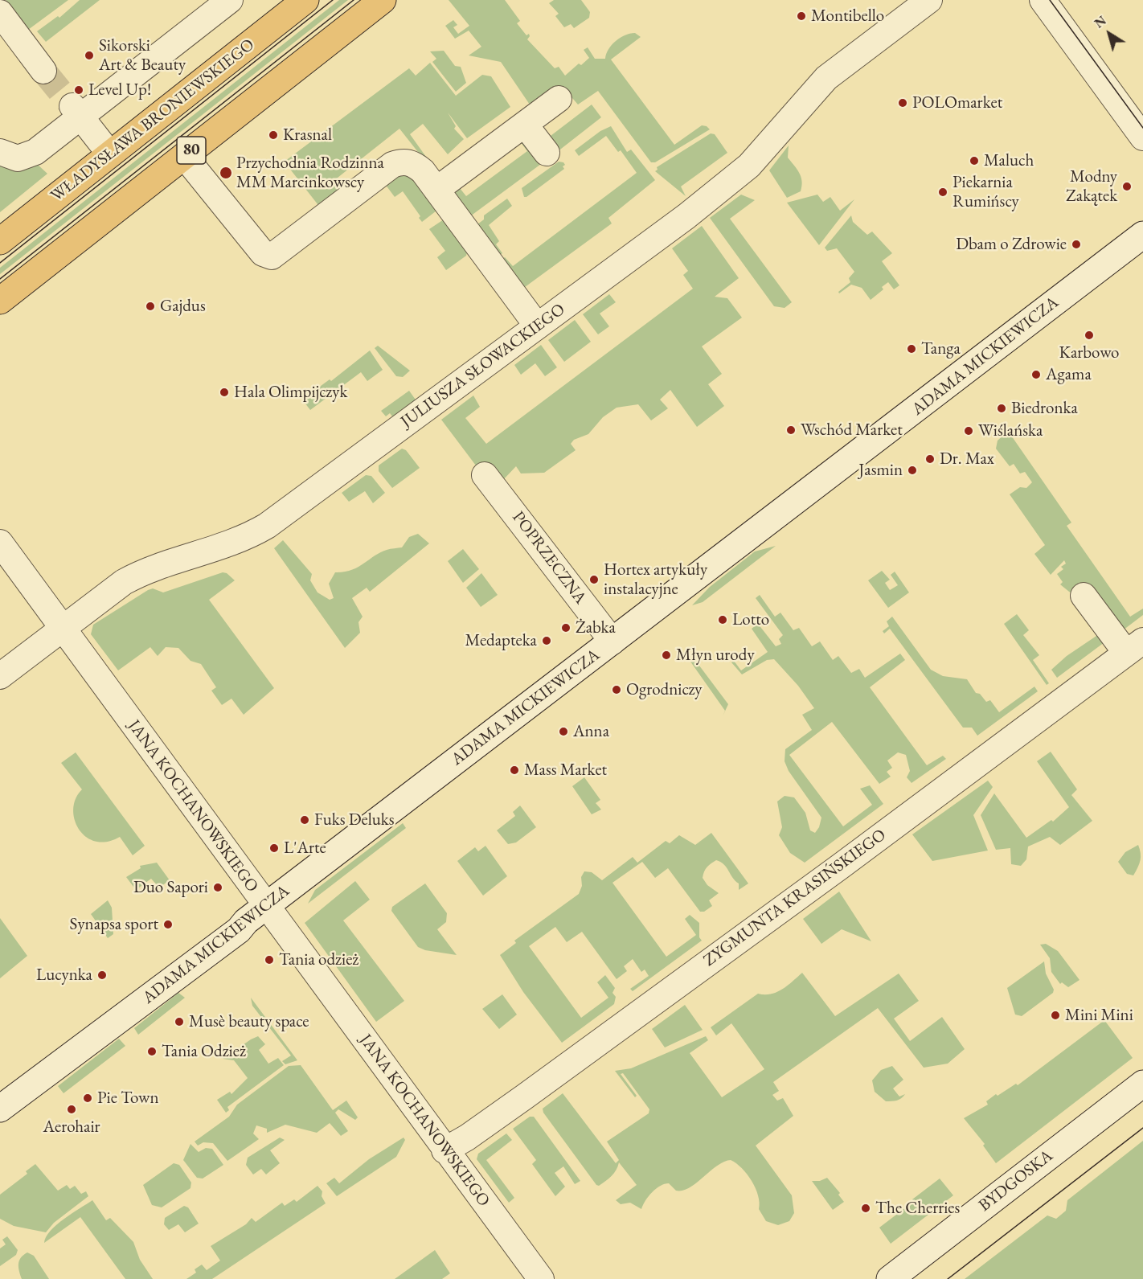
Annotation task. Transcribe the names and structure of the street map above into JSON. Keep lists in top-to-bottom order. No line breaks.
{"streets":{"main road":["WŁADYSŁAWA BRONIEWSKIEGO","80"],"street":["ADAMA MICKIEWICZA","JULIUSZA SŁOWACKIEGO","POPRZECZNA","JANA KOCHANOWSKIEGO","ZYGMUNTA KRASIŃSKIEGO","BYDGOSKA"]},"crossings":[["ADAMA MICKIEWICZA","POPRZECZNA"],["ADAMA MICKIEWICZA","JANA KOCHANOWSKIEGO"],["JULIUSZA SŁOWACKIEGO","JANA KOCHANOWSKIEGO"],["JANA KOCHANOWSKIEGO","ZYGMUNTA KRASIŃSKIEGO"]],"places":["Montibello","Sikorski Art & Beauty","Level Up!","POLOmarket","Krasnal","Maluch","Przychodnia Rodzinna MM Marcinkowscy","Modny Zakątek","Piekarnia Rumińscy","Dbam o Zdrowie","Gajdus","Karbowo","Tanga","Agama","Hala Olimpijczyk","Biedronka","Wschód Market","Wiślańska","Dr. Max","Jasmin","Hortex artykuły instalacyjne","Lotto","Żabka","Medapteka","Młyn urody","Ogrodniczy","Anna","Mass Market","Fuks Deluks","L'Arte","Duo Sapori","Synapsa sport","Tania odzież","Lucynka","Mini Mini","Musè beauty space","Tania Odzież","Pie Town","Aerohair","The Cherries"],"north":"top left"}
